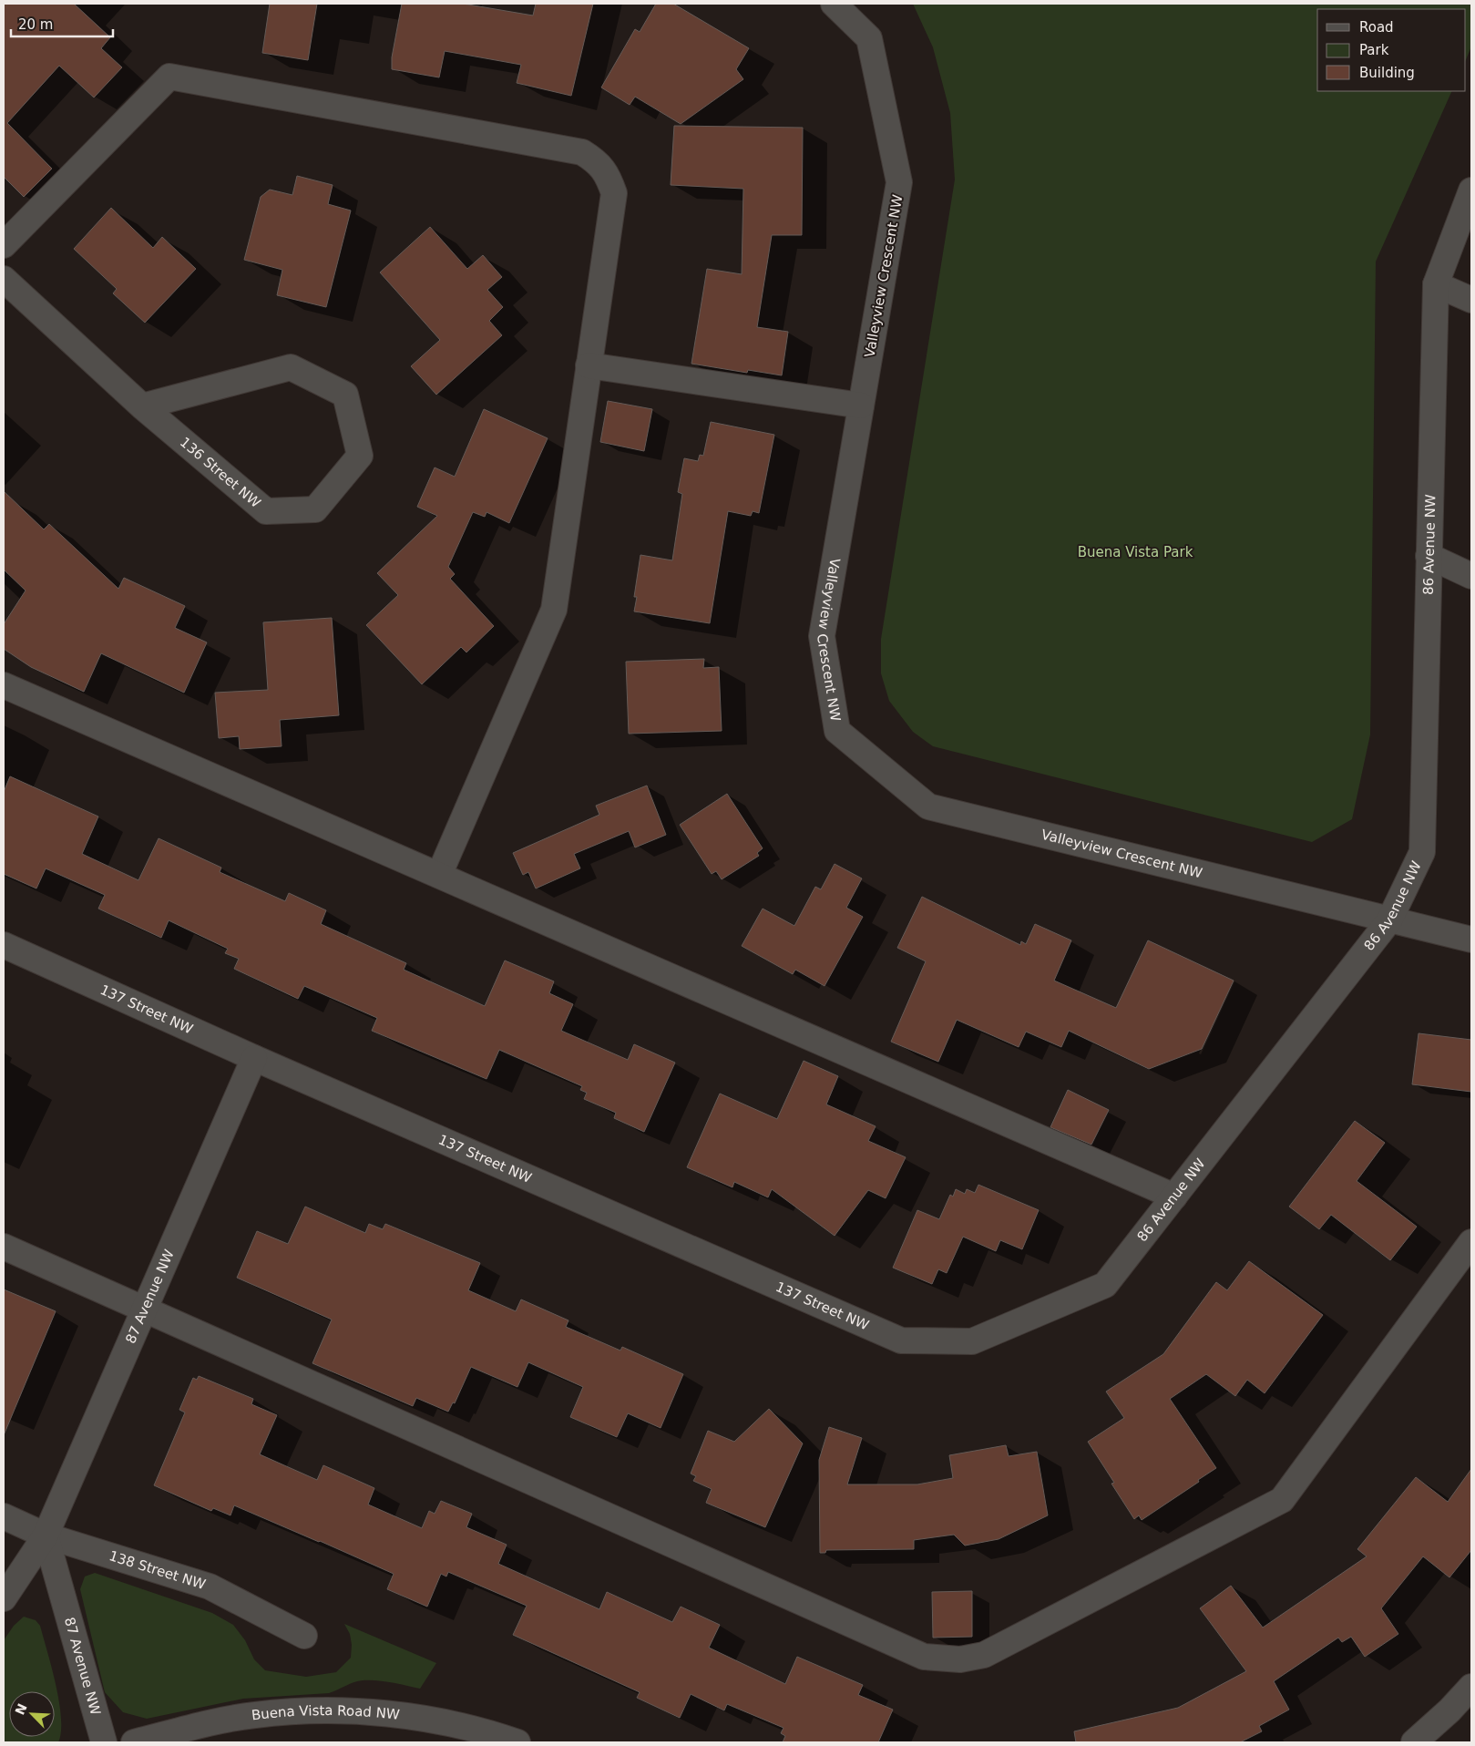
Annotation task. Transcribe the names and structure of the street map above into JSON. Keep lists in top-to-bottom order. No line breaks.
{"streets":{"street":["Valleyview Crescent NW","136 Street NW","86 Avenue NW","137 Street NW","87 Avenue NW","138 Street NW","Buena Vista Road NW"]},"crossings":[["Valleyview Crescent NW","86 Avenue NW"],["86 Avenue NW","137 Street NW"],["137 Street NW","87 Avenue NW"],["87 Avenue NW","138 Street NW"]],"parks":["Buena Vista Park"],"legend":["Road","Park","Building"],"scale_bar":"20 m","north":"top left"}
